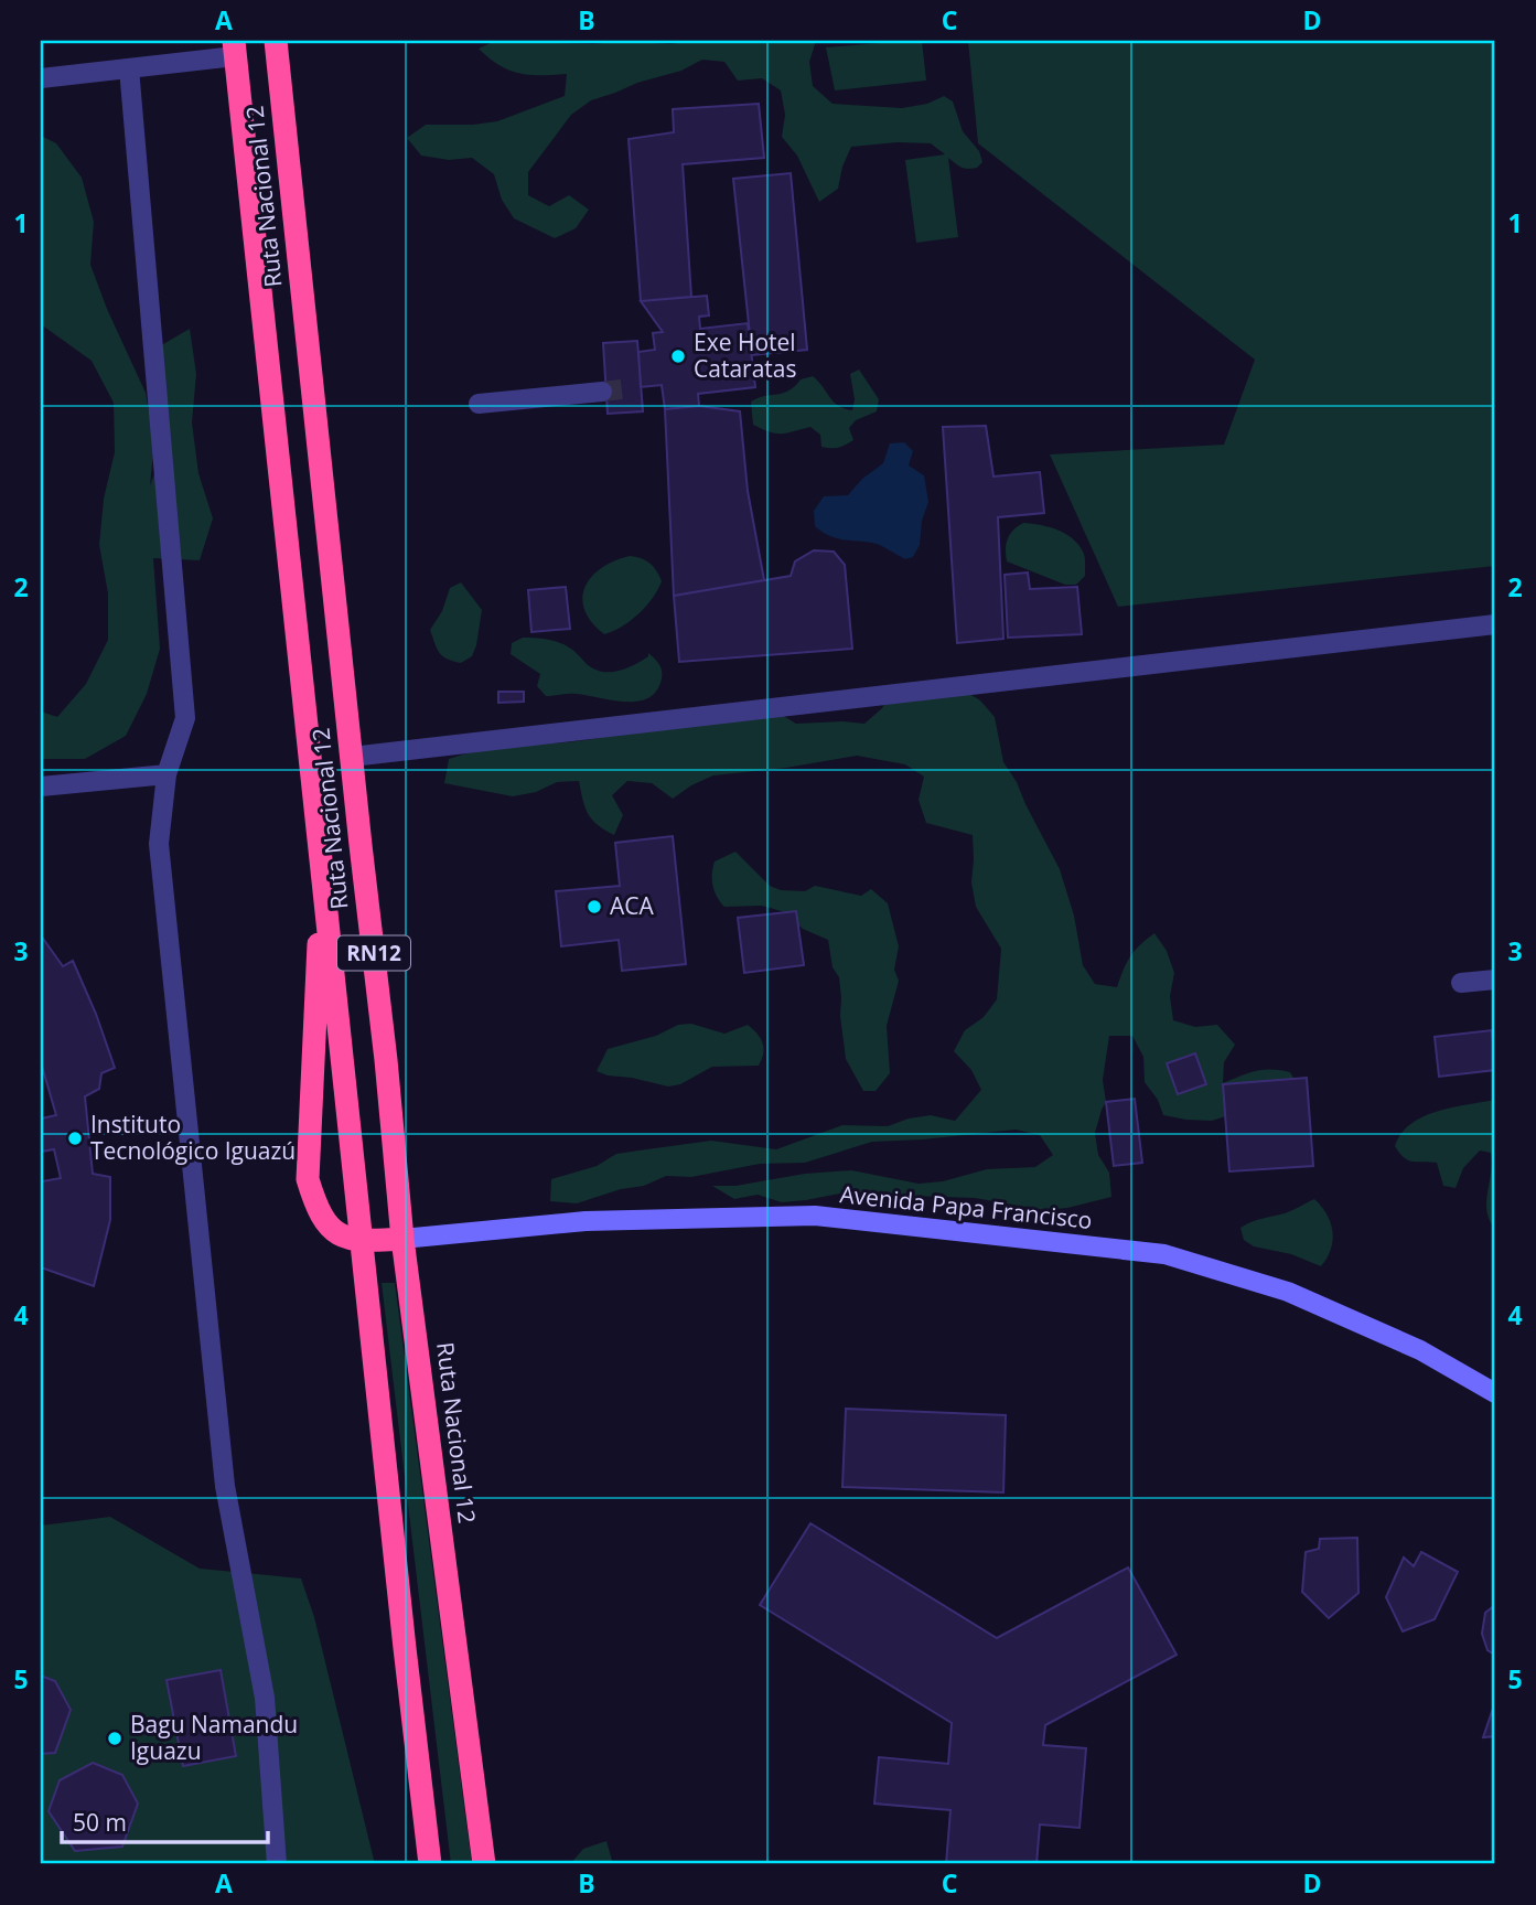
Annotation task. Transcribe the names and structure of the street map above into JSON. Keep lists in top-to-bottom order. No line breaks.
{"streets":{"highway":["Ruta Nacional 12","RN12"],"main road":["Avenida Papa Francisco"]},"crossings":[["Ruta Nacional 12","Avenida Papa Francisco"]],"places":["Exe Hotel Cataratas","ACA","Instituto Tecnológico Iguazú","Bagu Namandu Iguazu"],"scale_bar":"50 m","grid":{"columns":["A","B","C","D"],"rows":["1","2","3","4","5"]}}
